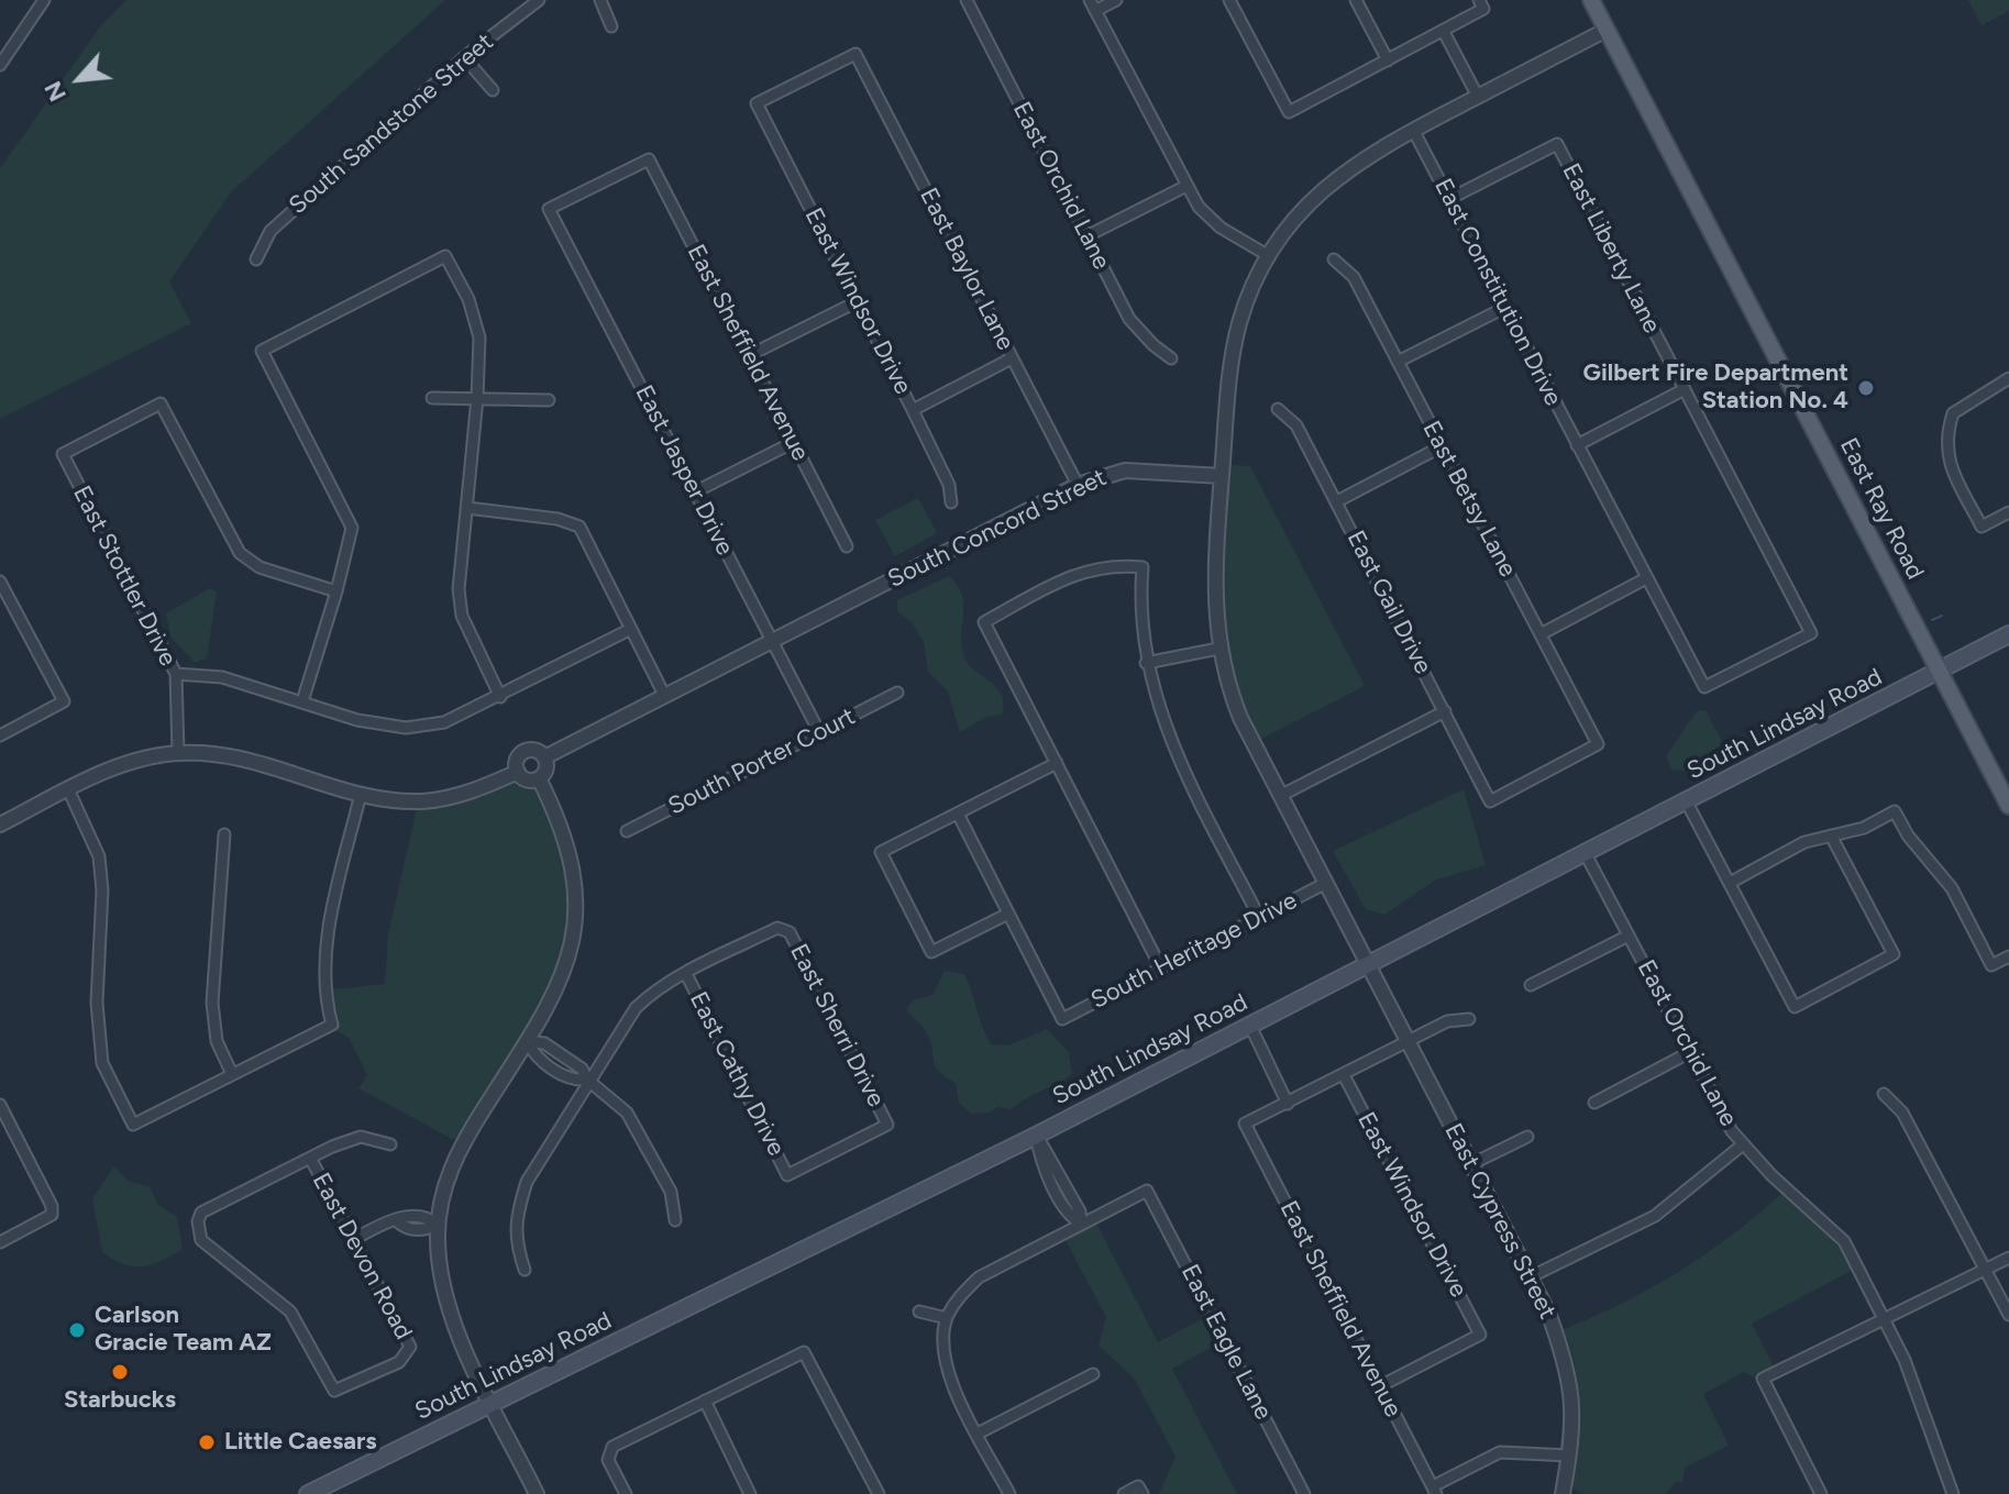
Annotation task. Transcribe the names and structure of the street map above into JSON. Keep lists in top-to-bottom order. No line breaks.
{"streets":{"main road":["East Ray Road","South Lindsay Road"],"street":["South Sandstone Street","East Orchid Lane","East Liberty Lane","East Baylor Lane","East Constitution Drive","East Windsor Drive","East Sheffield Avenue","East Jasper Drive","East Betsy Lane","South Concord Street","East Stottler Drive","East Gail Drive","South Porter Court","South Heritage Drive","East Sherri Drive","East Cathy Drive","East Cypress Street","East Devon Road","East Eagle Lane"]},"crossings":[["East Orchid Lane","South Lindsay Road"],["East Liberty Lane","East Constitution Drive"],["East Baylor Lane","East Windsor Drive"],["East Baylor Lane","South Concord Street"],["East Windsor Drive","East Sheffield Avenue"],["East Sheffield Avenue","East Jasper Drive"],["East Jasper Drive","South Concord Street"],["East Jasper Drive","South Porter Court"],["East Betsy Lane","East Gail Drive"],["East Ray Road","South Lindsay Road"],["South Lindsay Road","East Cypress Street"],["East Sherri Drive","East Cathy Drive"]],"places":["Gilbert Fire Department Station No. 4","Carlson Gracie Team AZ","Starbucks","Little Caesars"],"north":"bottom left"}
